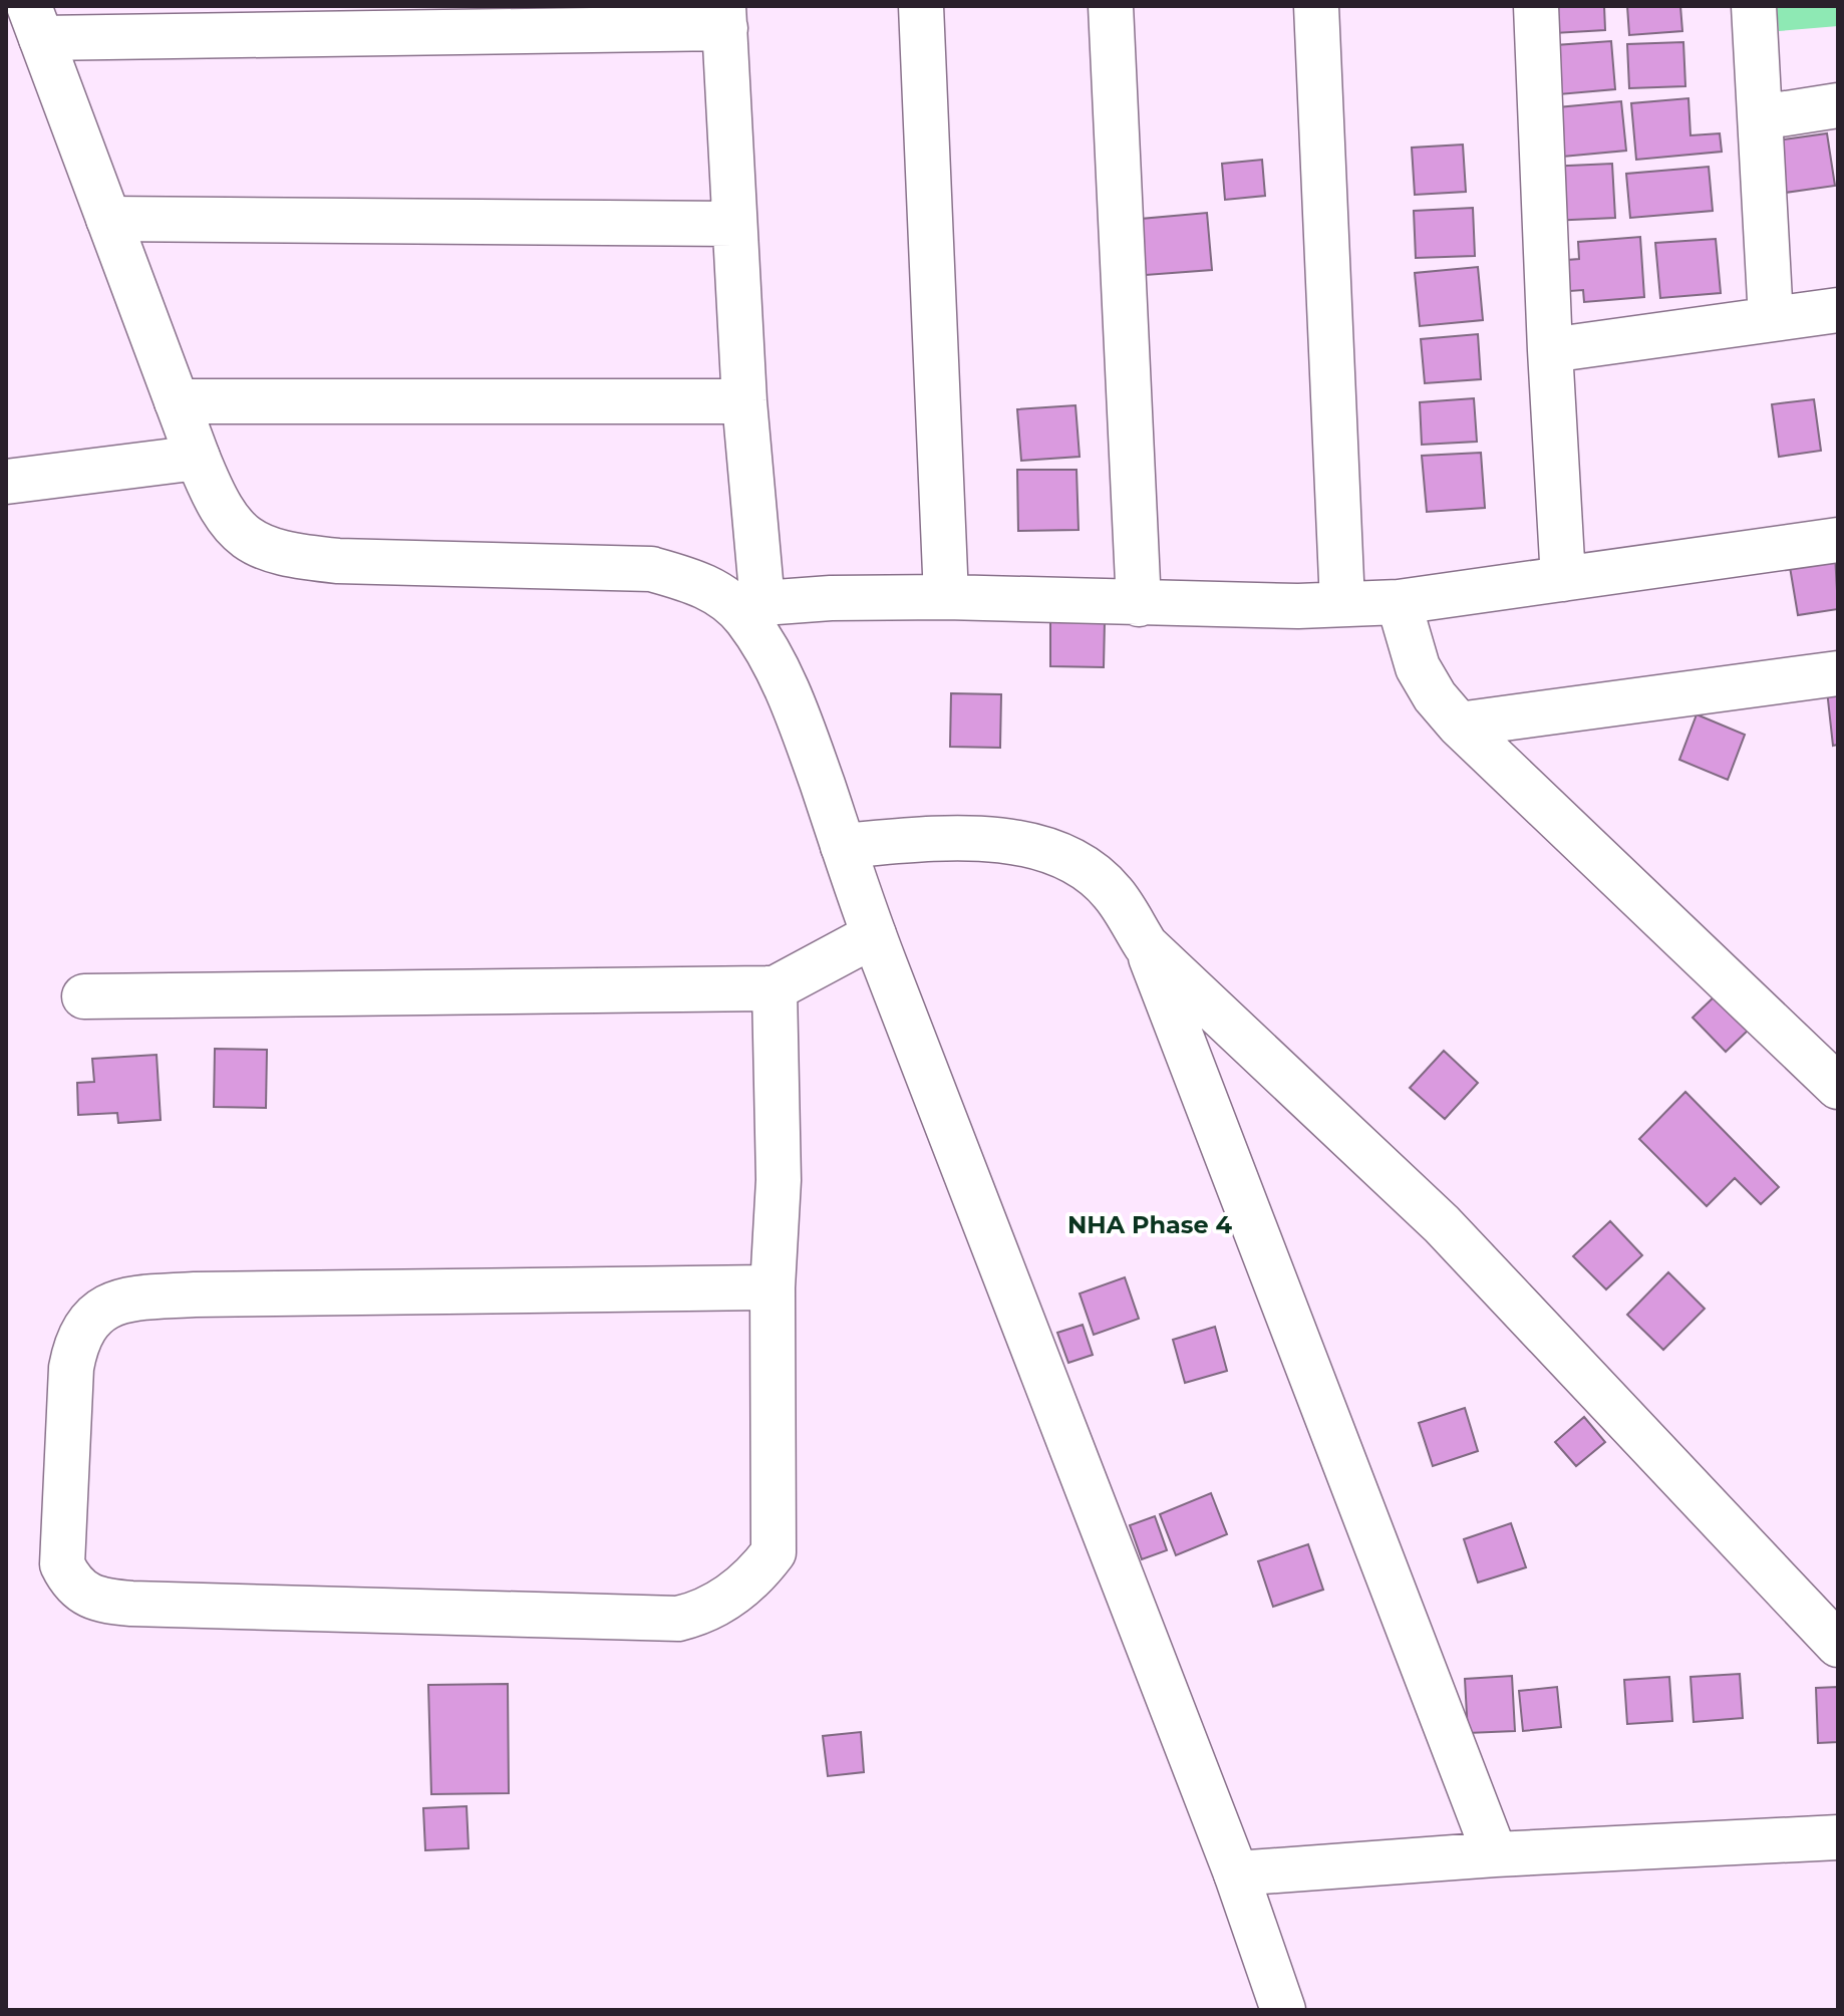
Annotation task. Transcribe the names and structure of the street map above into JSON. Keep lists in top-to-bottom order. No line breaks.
{"districts":["NHA Phase 4"]}
